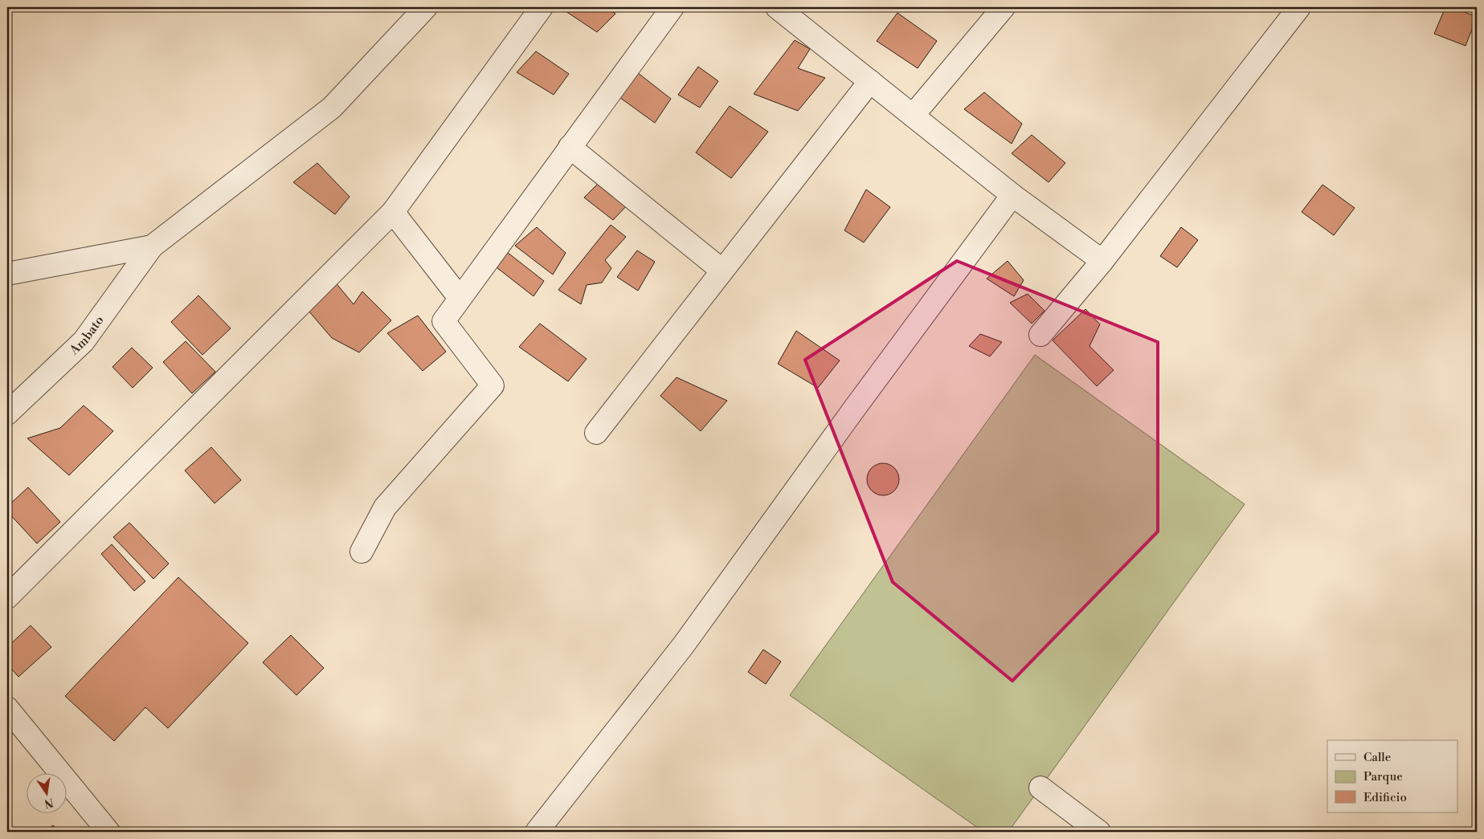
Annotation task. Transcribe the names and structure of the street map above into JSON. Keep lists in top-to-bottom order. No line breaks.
{"streets":{"street":["Ambato"]},"legend":["Calle","Parque","Edificio"],"north":"bottom"}
